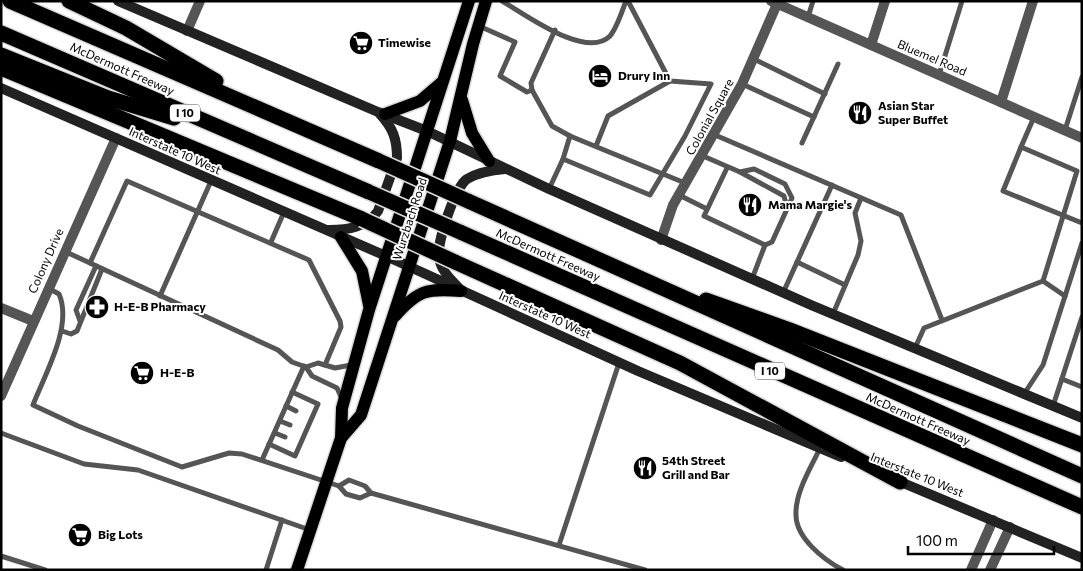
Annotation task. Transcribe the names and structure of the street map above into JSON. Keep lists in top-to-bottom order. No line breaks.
{"streets":{"highway":["McDermott Freeway","I 10"],"main road":["Interstate 10 West","Wurzbach Road"],"street":["Bluemel Road","Colonial Square","Colony Drive"]},"crossings":[["Bluemel Road","Colonial Square"],["Interstate 10 West","Wurzbach Road"],["Interstate 10 West","Colony Drive"]],"places":{"supermarket":["Timewise","H-E-B","Big Lots"],"hotel":["Drury Inn"],"restaurant":["Asian Star Super Buffet","Mama Margie's","54th Street Grill and Bar"],"pharmacy":["H-E-B Pharmacy"]},"scale_bar":"100 m"}
